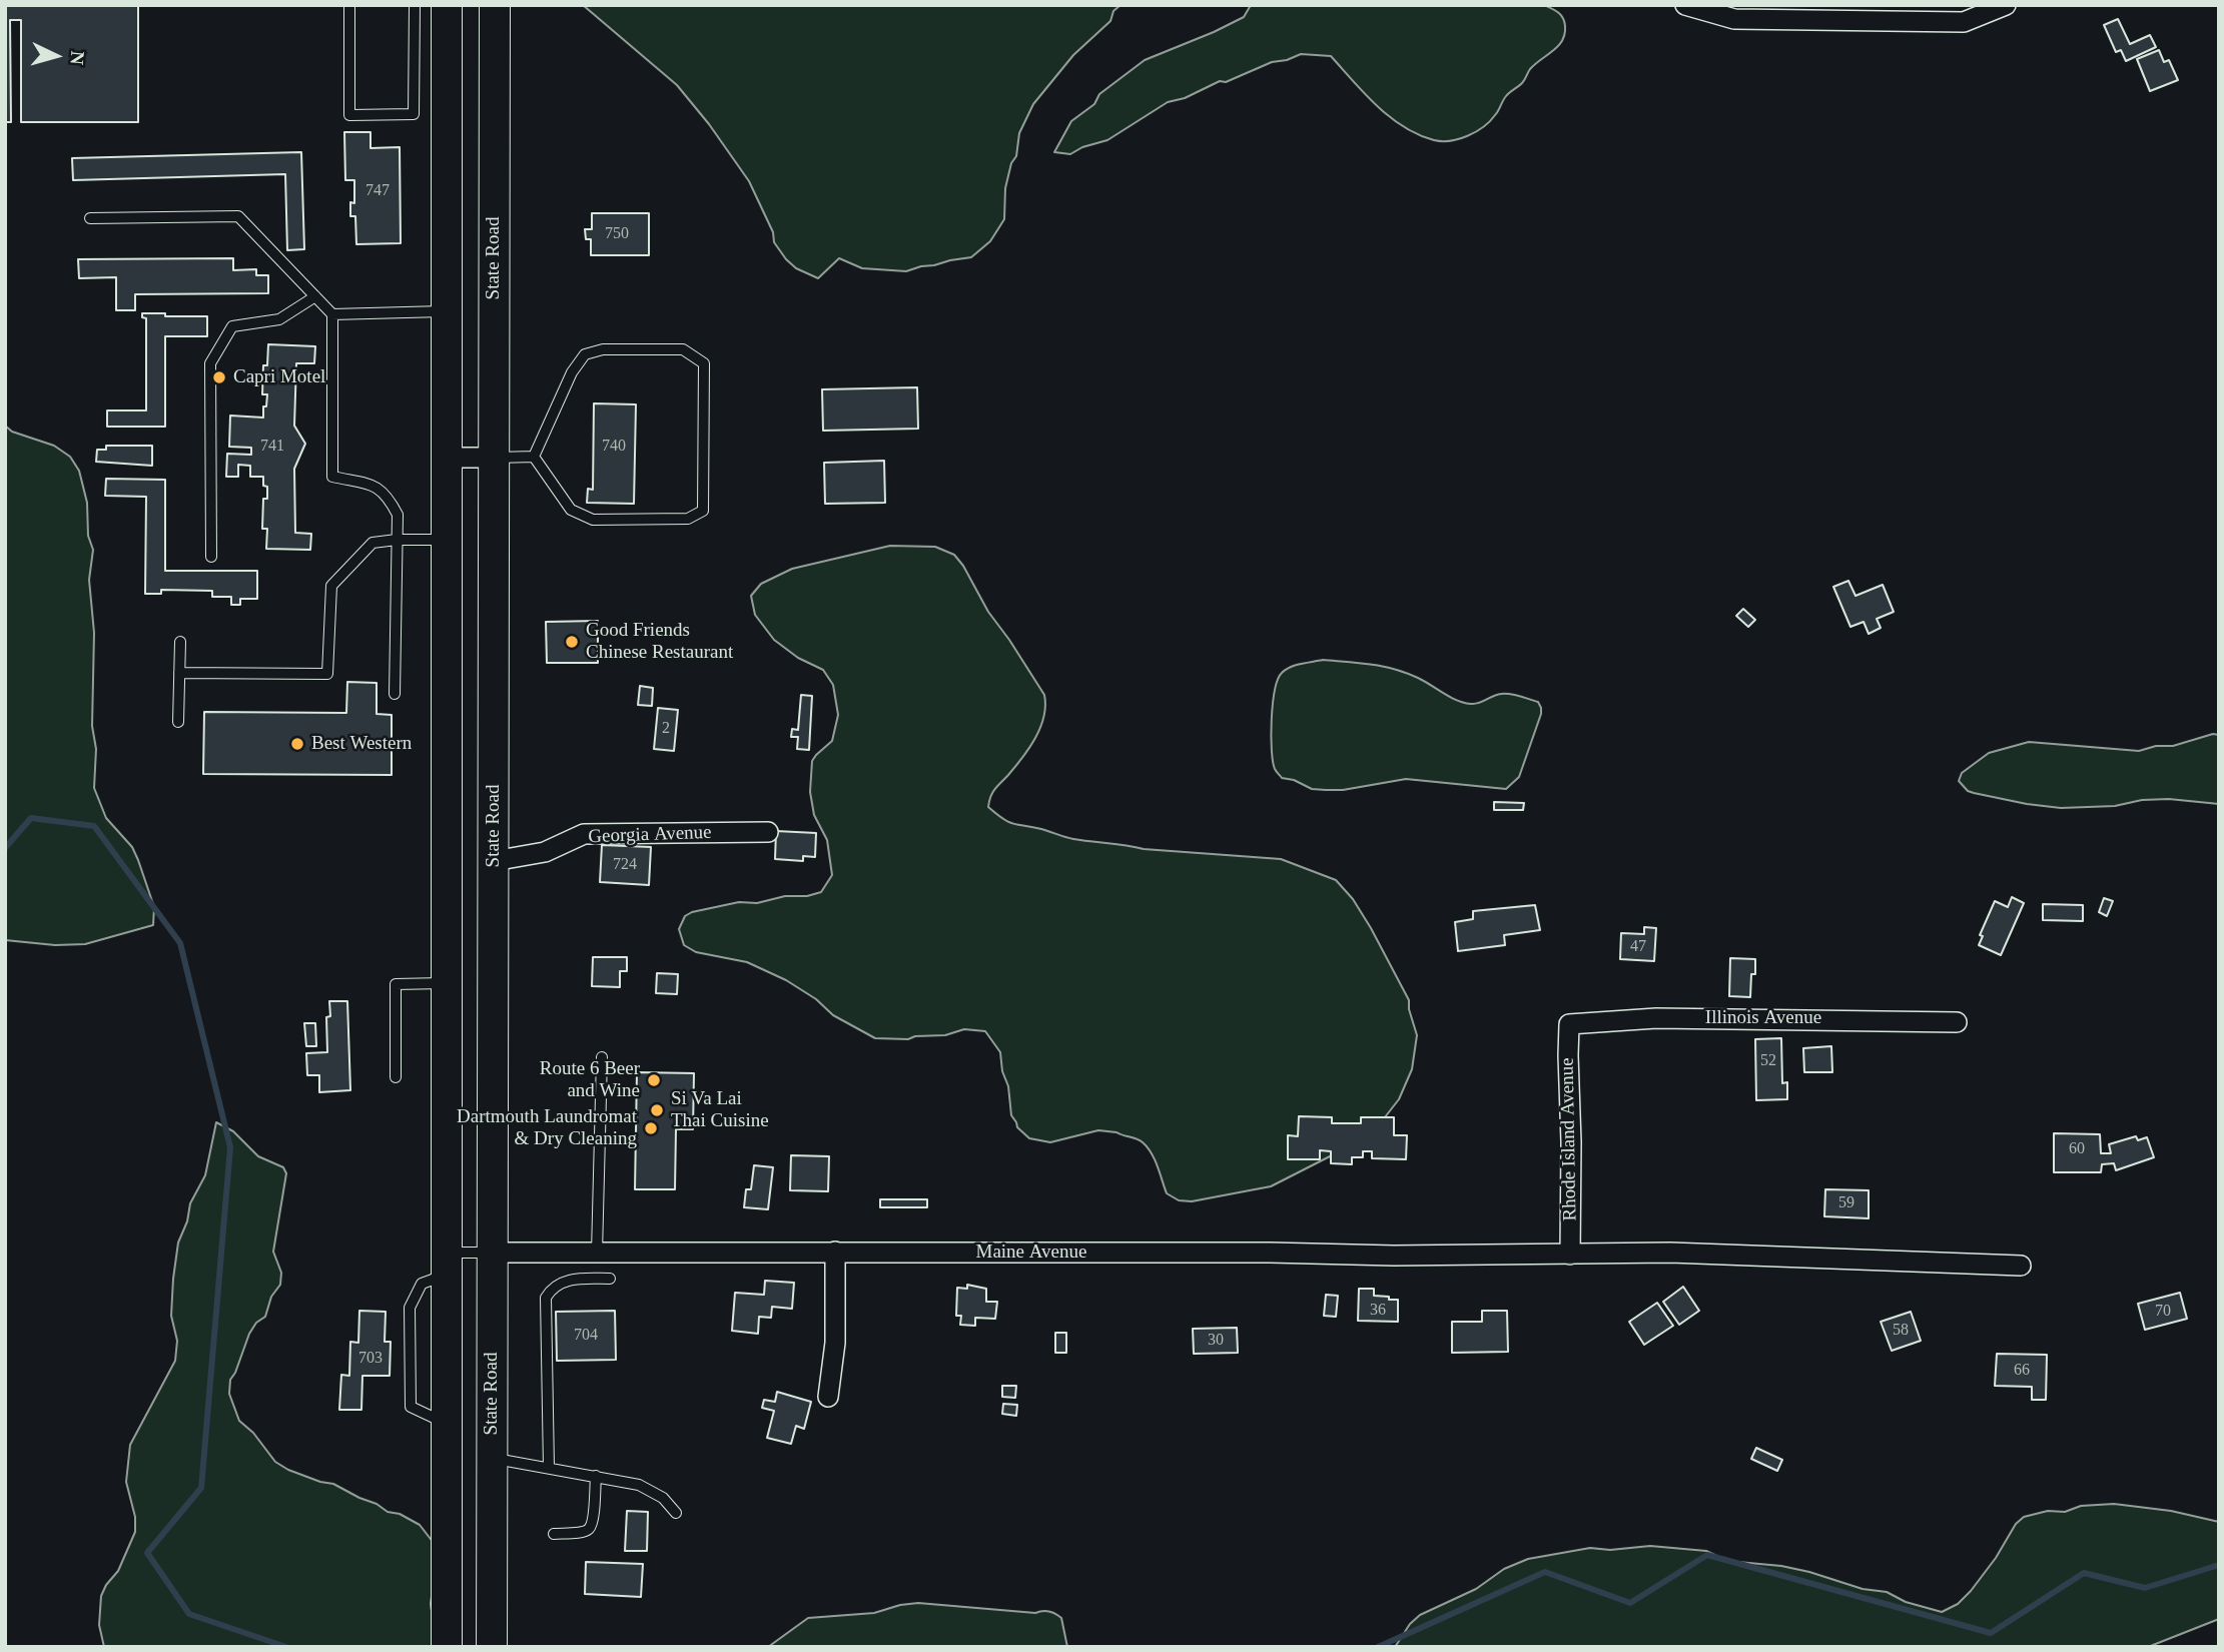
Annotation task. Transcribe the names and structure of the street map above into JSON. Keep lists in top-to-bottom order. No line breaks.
{"streets":{"main road":["State Road"],"street":["Georgia Avenue","Illinois Avenue","Rhode Island Avenue","Maine Avenue"]},"crossings":[["State Road","Georgia Avenue"],["State Road","Maine Avenue"],["Illinois Avenue","Rhode Island Avenue"],["Rhode Island Avenue","Maine Avenue"]],"places":["Capri Motel","Good Friends Chinese Restaurant","Best Western","Route 6 Beer and Wine","Si Va Lai Thai Cuisine","Dartmouth Laundromat & Dry Cleaning"],"house_numbers":["747","750","741","740","2","724","47","52","60","59","36","70","58","704","30","703","66"],"north":"right"}
